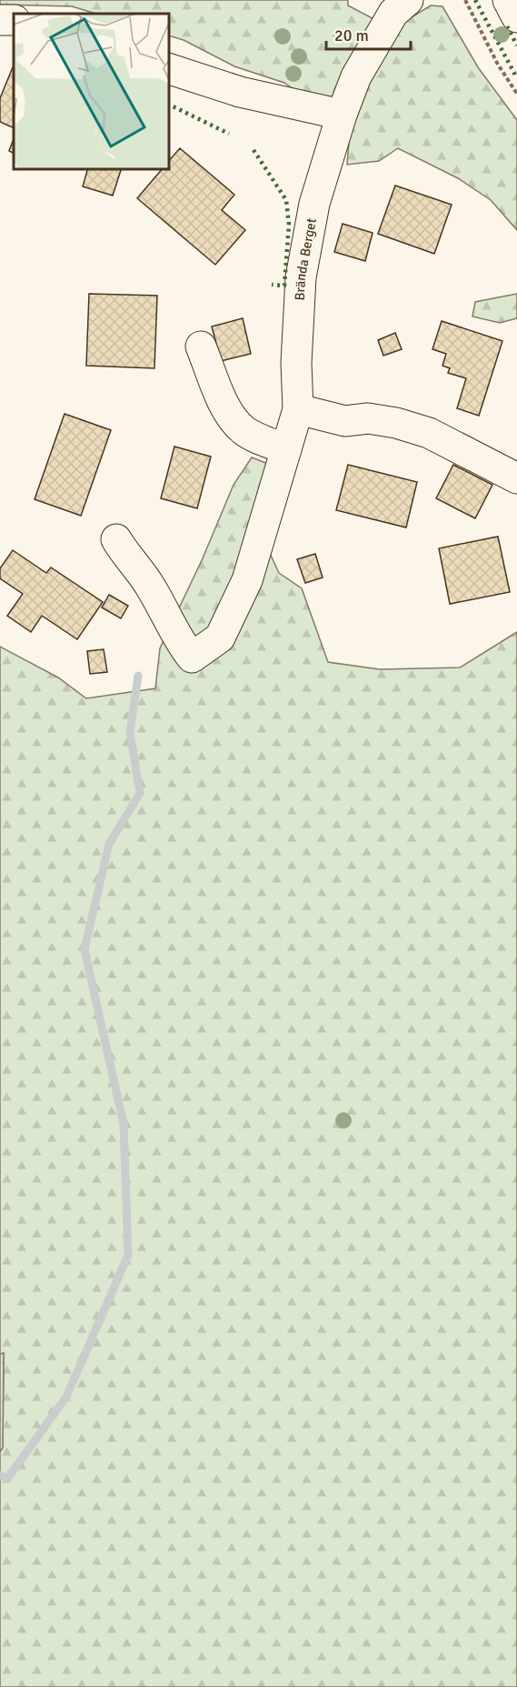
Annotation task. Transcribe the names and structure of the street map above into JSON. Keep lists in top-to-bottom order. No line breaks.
{"streets":{"street":["Brända Berget"]},"scale_bar":"20 m"}
